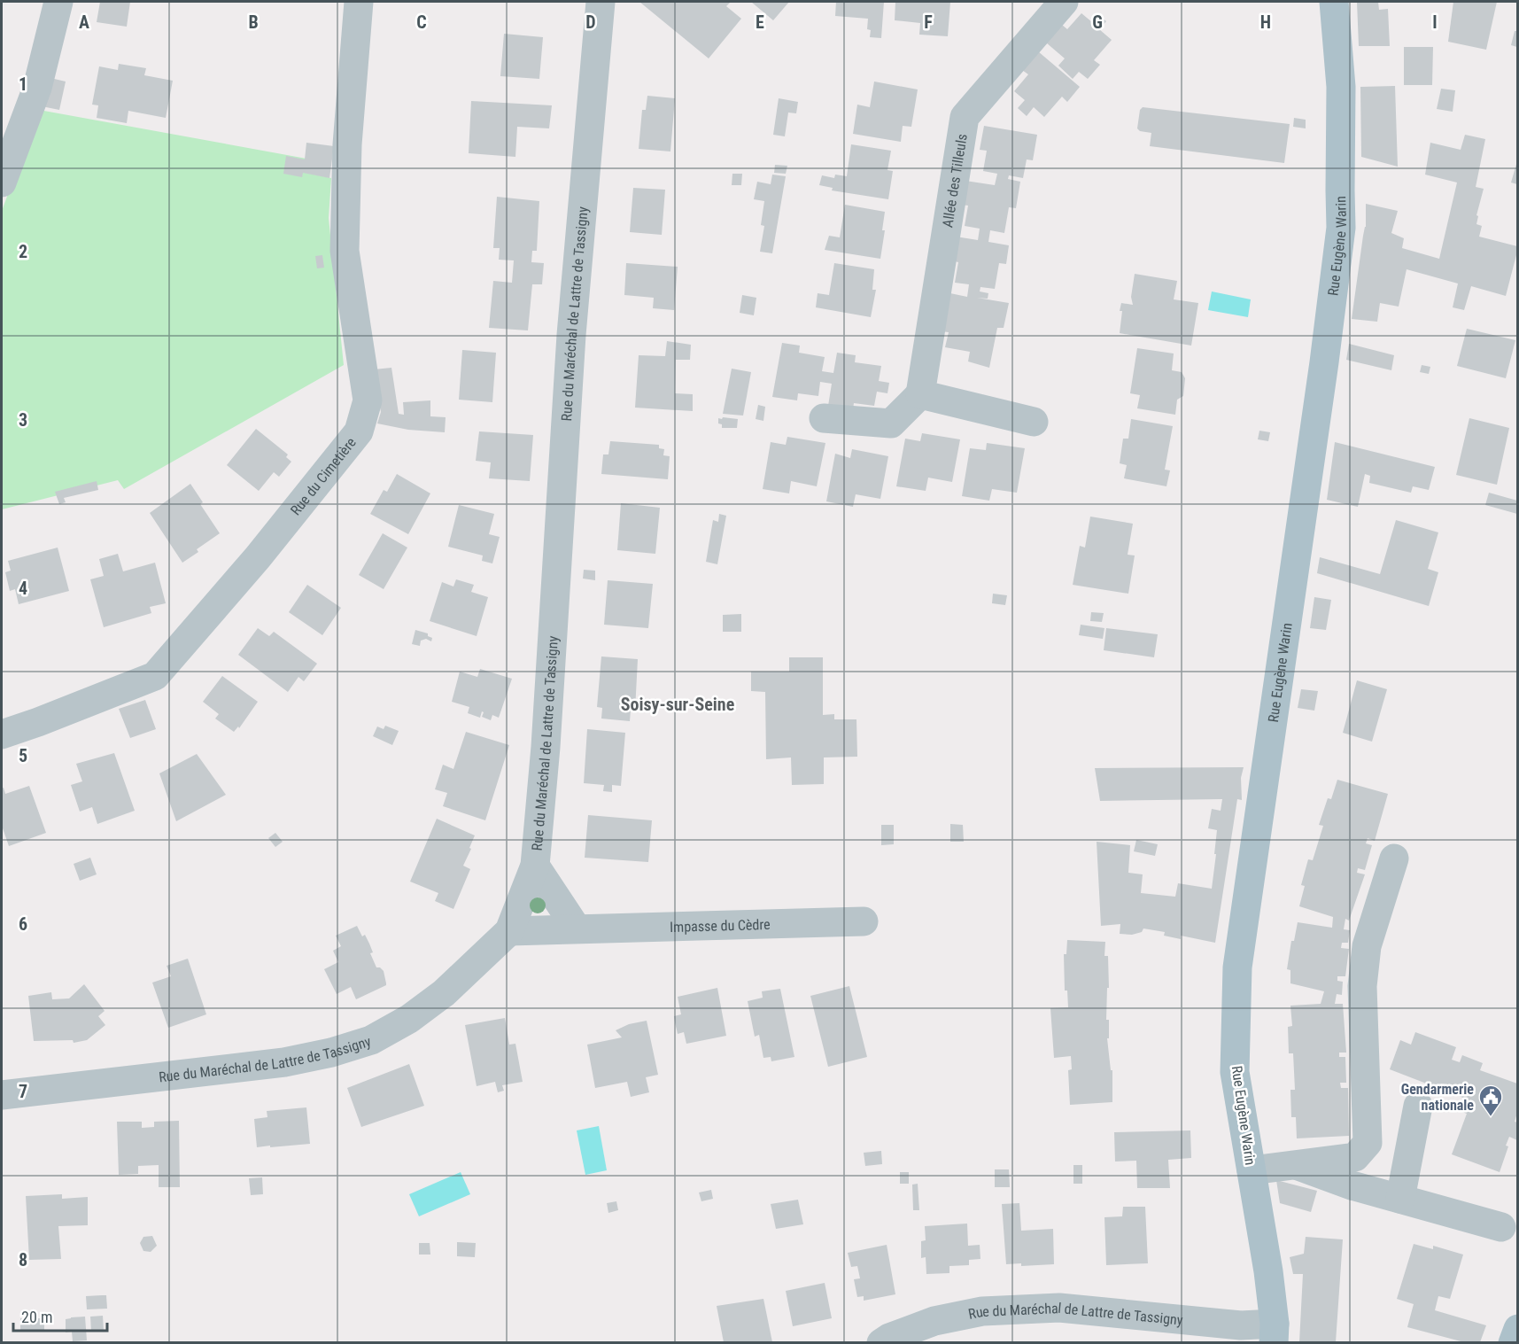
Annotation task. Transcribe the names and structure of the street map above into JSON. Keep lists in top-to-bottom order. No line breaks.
{"streets":{"main road":["Rue Eugène Warin"],"street":["Allée des Tilleuls","Rue du Maréchal de Lattre de Tassigny","Rue du Cimetière","Impasse du Cèdre"]},"crossings":[["Rue Eugène Warin","Rue du Maréchal de Lattre de Tassigny"],["Rue du Maréchal de Lattre de Tassigny","Impasse du Cèdre"]],"districts":["Soisy-sur-Seine"],"places":{"public building":["Gendarmerie nationale"]},"scale_bar":"20 m","grid":{"columns":["A","B","C","D","E","F","G","H","I"],"rows":["1","2","3","4","5","6","7","8"]}}
